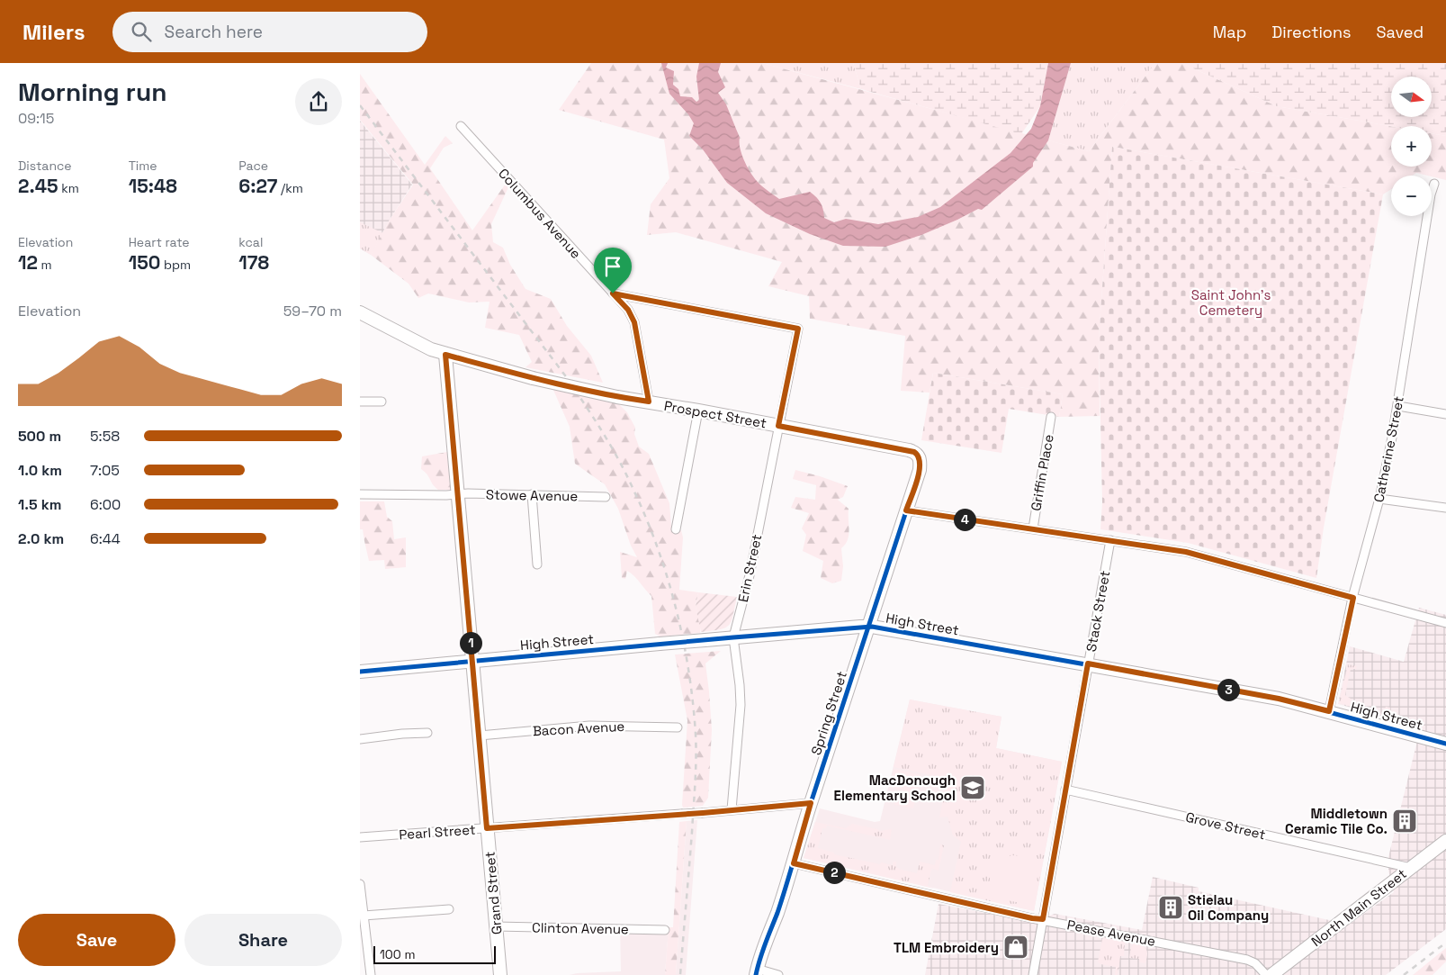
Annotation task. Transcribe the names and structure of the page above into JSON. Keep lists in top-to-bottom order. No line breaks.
{"streets":{"street":["Columbus Avenue","Prospect Street","Catherine Street","Griffin Place","Stowe Avenue","Erin Street","Stack Street","High Street","Spring Street","Bacon Avenue","Grove Street","Pearl Street","Grand Street","North Main Street","Clinton Avenue","Pease Avenue"]},"crossings":[["Columbus Avenue","Prospect Street"],["Columbus Avenue","Erin Street"],["Prospect Street","Erin Street"],["Prospect Street","Spring Street"],["Prospect Street","Grand Street"],["Catherine Street","High Street"],["Stowe Avenue","Grand Street"],["Erin Street","High Street"],["Erin Street","Pearl Street"],["Stack Street","High Street"],["Stack Street","Grove Street"],["Stack Street","Pease Avenue"],["High Street","Spring Street"],["High Street","Grand Street"],["Spring Street","Pearl Street"],["Spring Street","Pease Avenue"],["Bacon Avenue","Grand Street"],["Grove Street","North Main Street"],["Pearl Street","Grand Street"],["Grand Street","Clinton Avenue"]],"parks":["Saint John's Cemetery"],"places":{"school or university":["MacDonough Elementary School"],"building":["Middletown Ceramic Tile Co.","Stielau Oil Company"],"shop":["TLM Embroidery"]},"scale_bar":"100 m","north":"right","page":{"header":"Milers","search":"Search here","nav":["Map","Directions","Saved"],"heading":["Morning run","09:15"],"map_buttons":["+","−"],"stats":[["Distance","2.45 km"],["Time","15:48"],["Pace","6:27 /km"],["Elevation","12 m"],["Heart rate","150 bpm"],["kcal","178"]],"chart":["Elevation","59–70 m"],"list":[{"name":"500 m","note":"5:58"},{"name":"1.0 km","note":"7:05"},{"name":"1.5 km","note":"6:00"},{"name":"2.0 km","note":"6:44"}],"pins":["4","1","3","2"],"buttons":["Save","Share"],"scale":"100 m"}}
